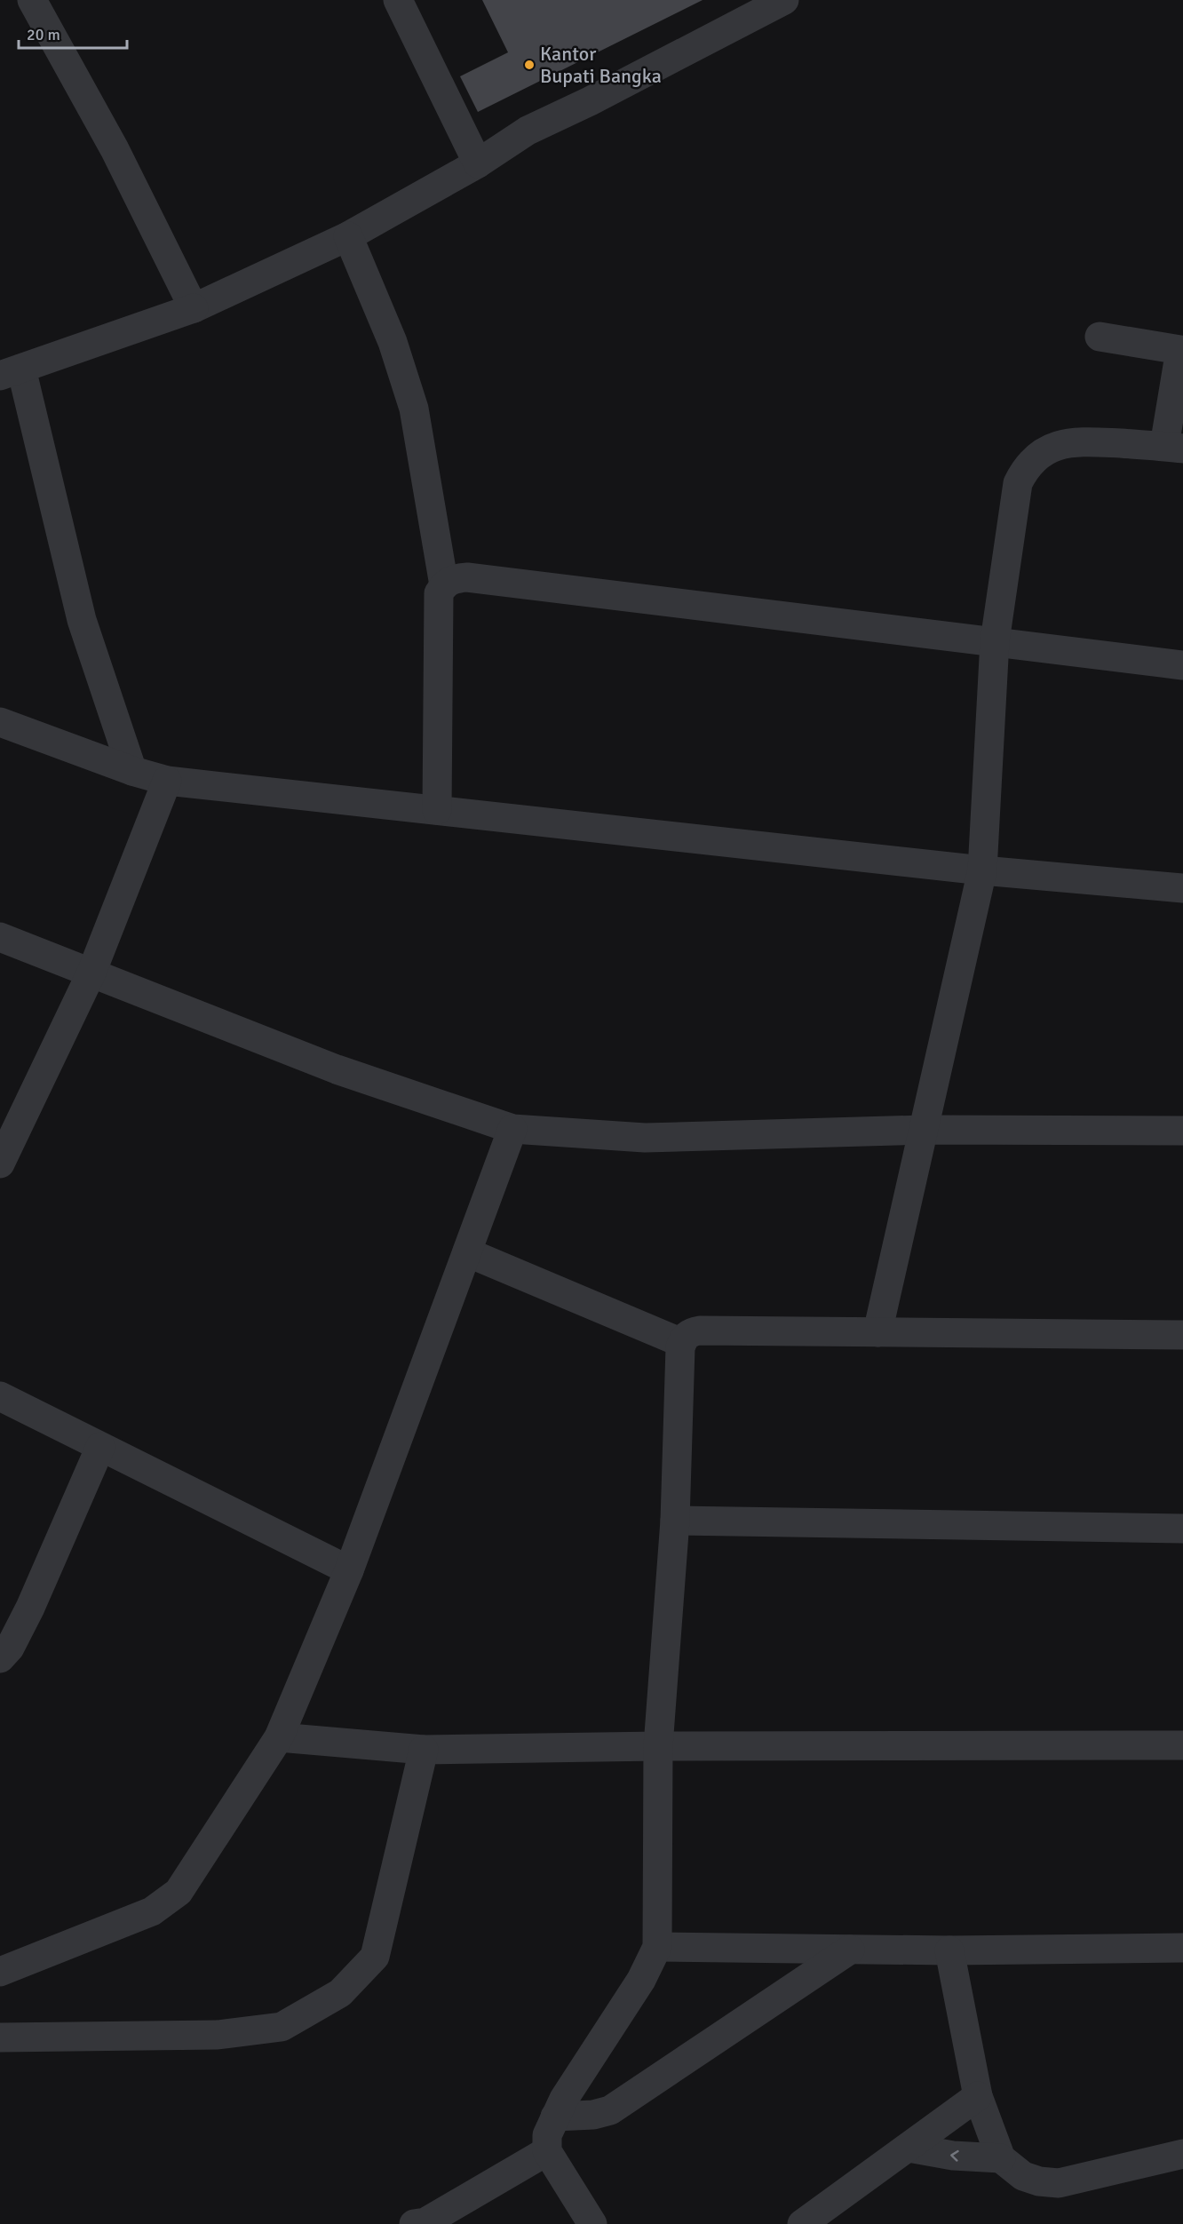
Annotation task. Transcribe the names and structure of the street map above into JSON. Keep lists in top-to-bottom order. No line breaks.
{"places":["Kantor Bupati Bangka"],"scale_bar":"20 m"}
